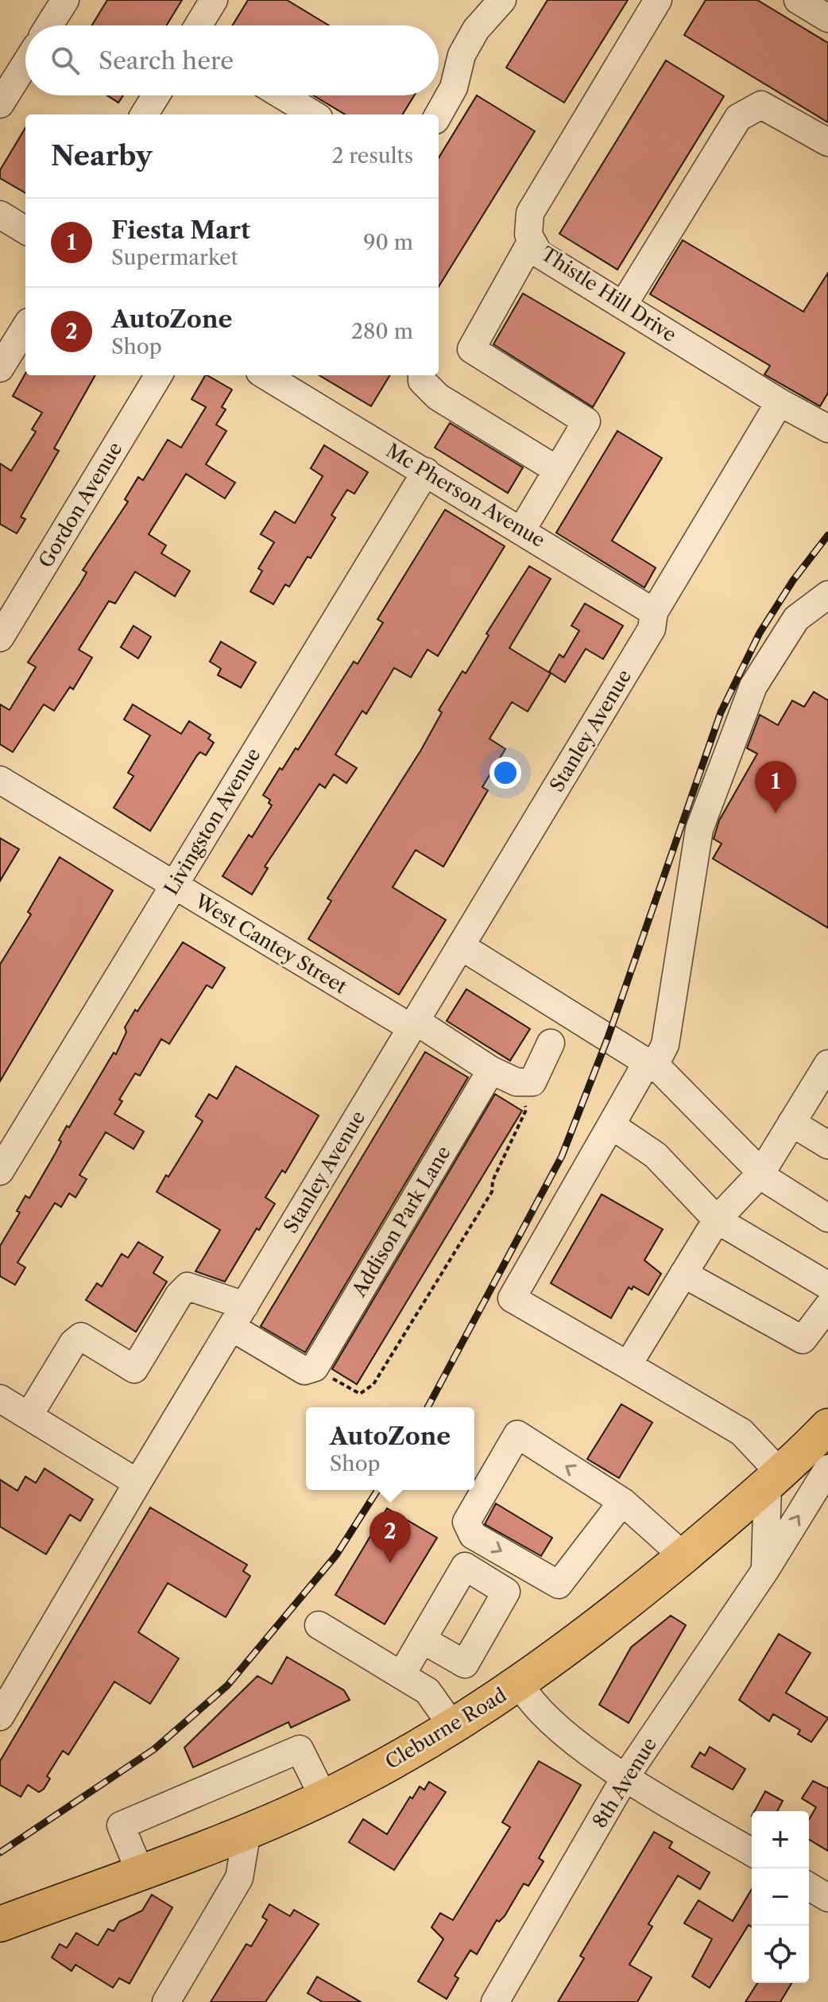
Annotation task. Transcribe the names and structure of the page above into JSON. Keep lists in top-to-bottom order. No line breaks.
{"streets":{"main road":["Cleburne Road"],"street":["Thistle Hill Drive","Mc Pherson Avenue","Gordon Avenue","Stanley Avenue","Livingston Avenue","West Cantey Street","Addison Park Lane","8th Avenue"]},"crossings":[["Thistle Hill Drive","Stanley Avenue"],["Mc Pherson Avenue","Stanley Avenue"],["Mc Pherson Avenue","Livingston Avenue"],["Stanley Avenue","West Cantey Street"],["Livingston Avenue","West Cantey Street"]],"page":{"search":"Search here","heading":["Nearby","2 results"],"list":[{"mark":"1","name":"Fiesta Mart","note":"Supermarket","value":"90 m"},{"mark":"2","name":"AutoZone","note":"Shop","value":"280 m"}],"pins":["1","2"],"popup":["AutoZone","Shop"],"map_buttons":["+","−"]}}
